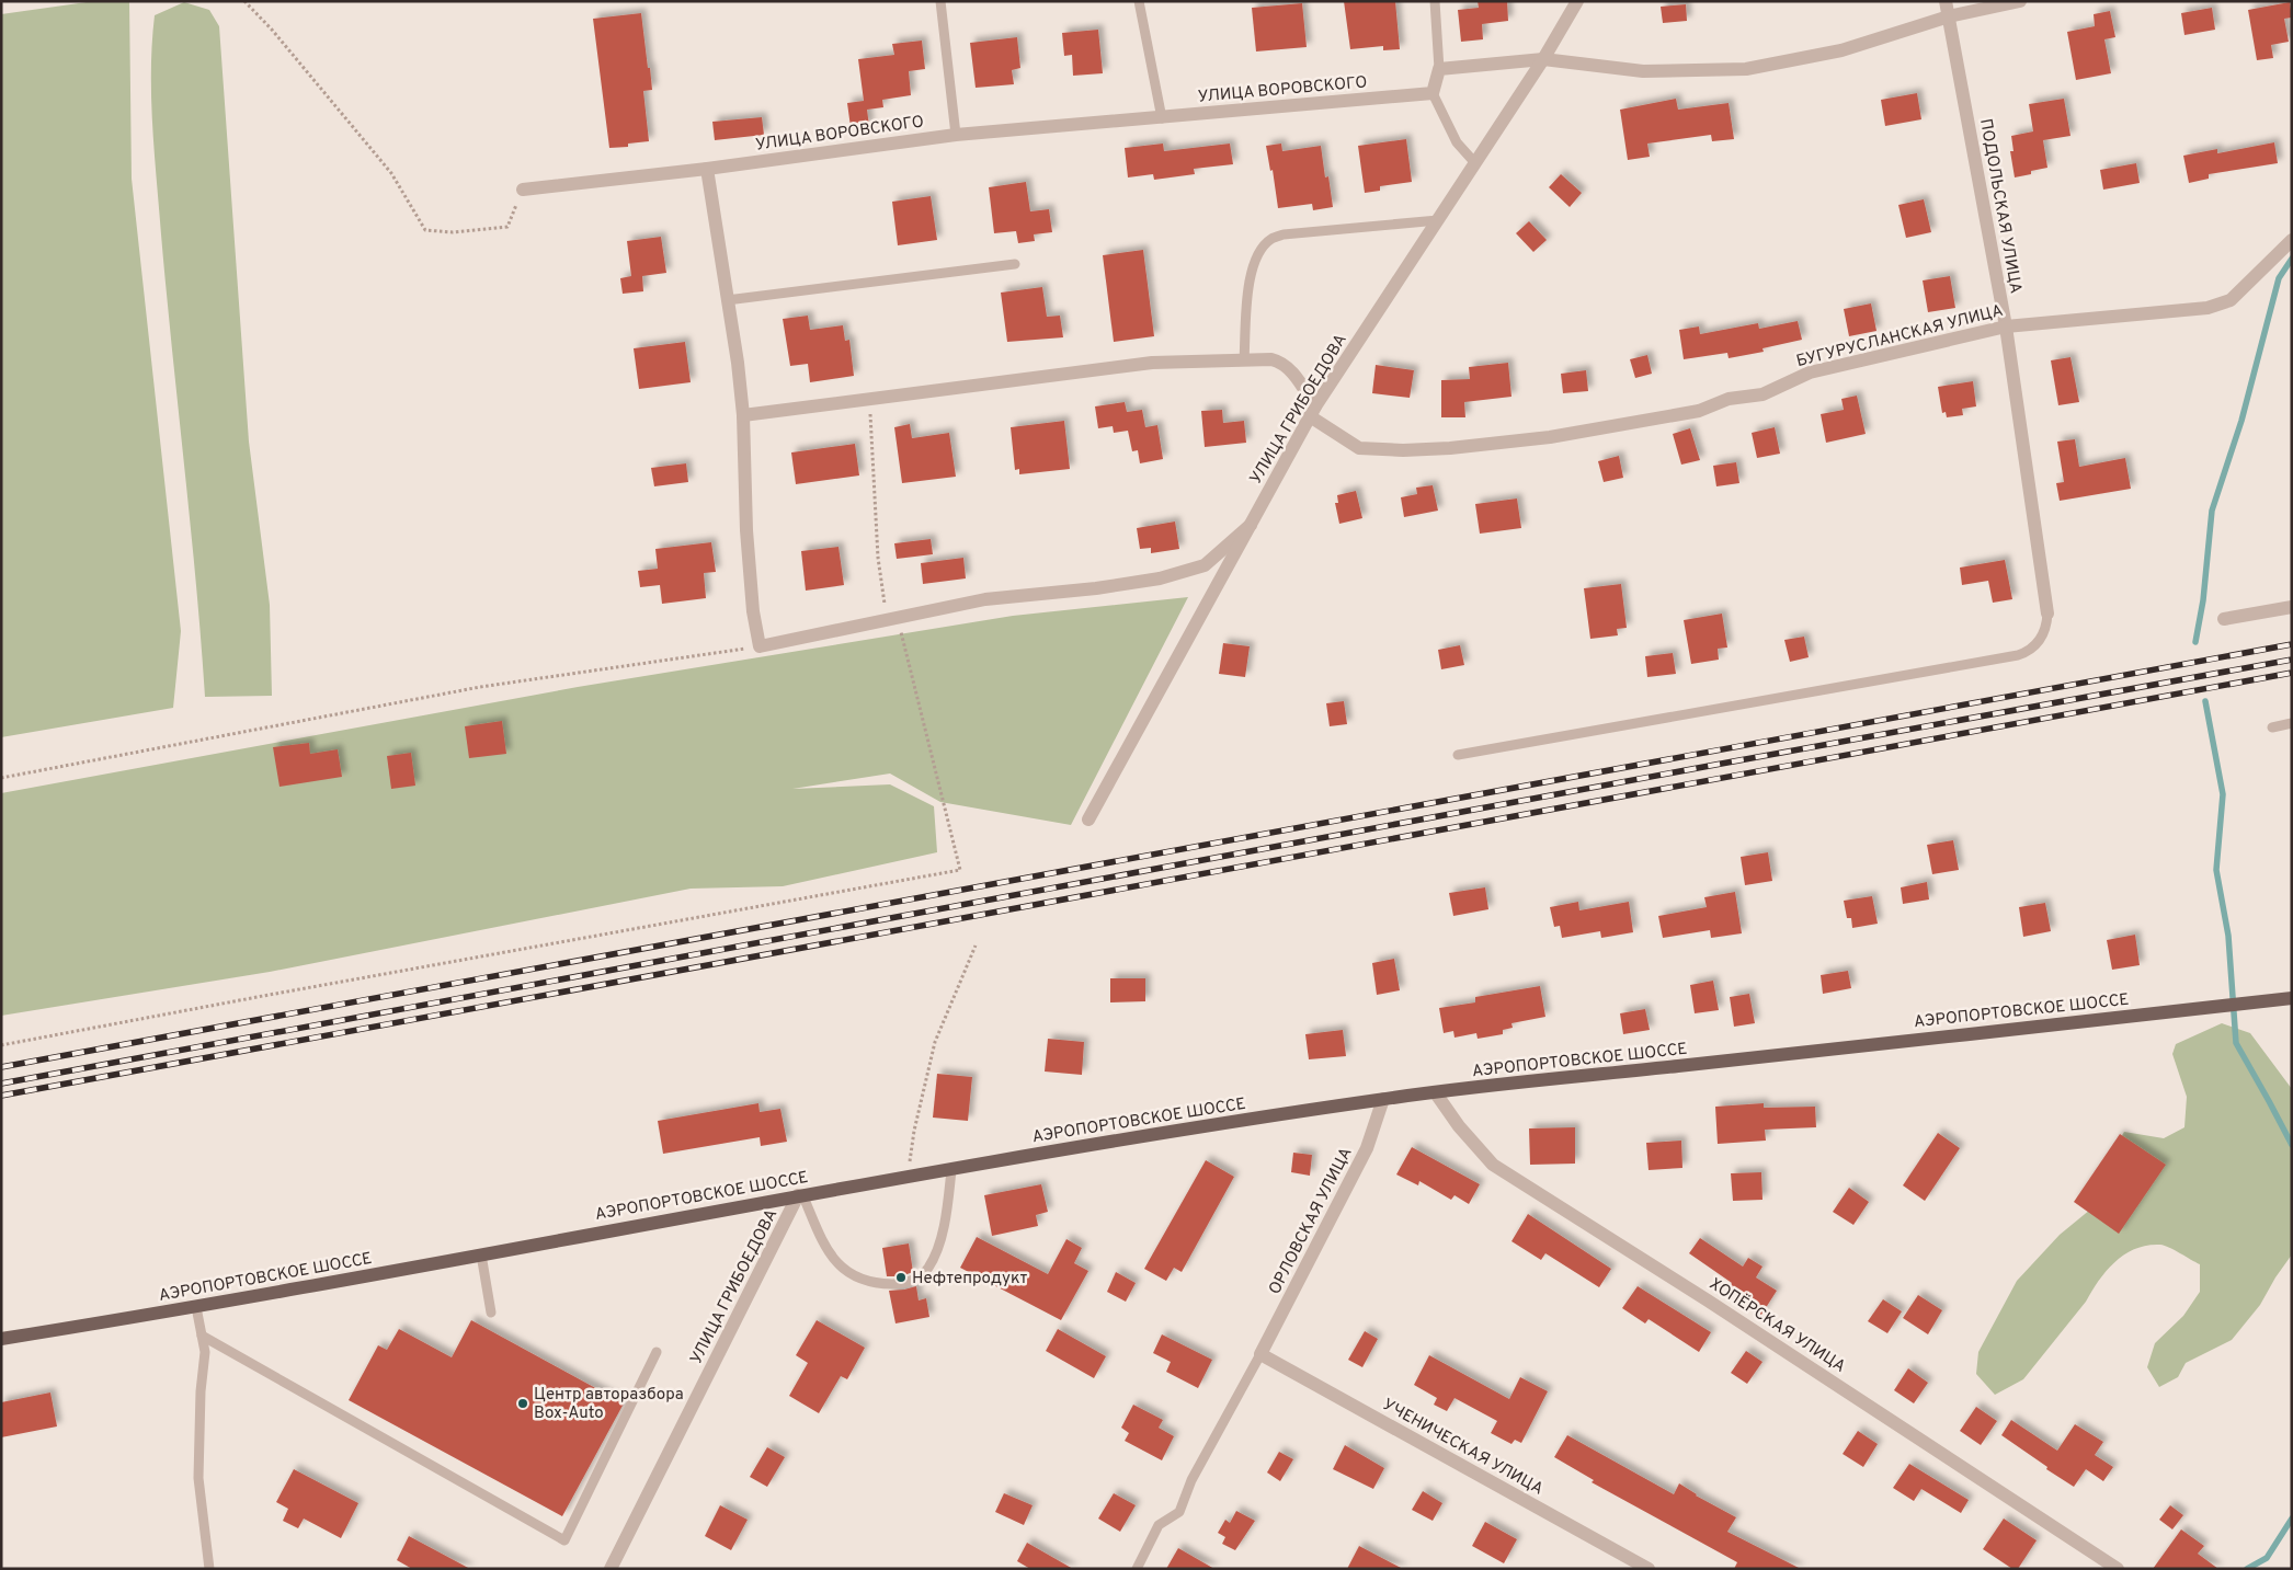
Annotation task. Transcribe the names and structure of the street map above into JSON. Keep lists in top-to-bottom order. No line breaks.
{"streets":{"main road":["АЭРОПОРТОВСКОЕ ШОССЕ"],"street":["УЛИЦА ВОРОВСКОГО","ПОДОЛЬСКАЯ УЛИЦА","БУГУРУСЛАНСКАЯ УЛИЦА","УЛИЦА ГРИБОЕДОВА","ОРЛОВСКАЯ УЛИЦА","ХОПЁРСКАЯ УЛИЦА","УЧЕНИЧЕСКАЯ УЛИЦА"]},"crossings":[["ПОДОЛЬСКАЯ УЛИЦА","БУГУРУСЛАНСКАЯ УЛИЦА"],["БУГУРУСЛАНСКАЯ УЛИЦА","УЛИЦА ГРИБОЕДОВА"],["УЛИЦА ГРИБОЕДОВА","АЭРОПОРТОВСКОЕ ШОССЕ"],["АЭРОПОРТОВСКОЕ ШОССЕ","ОРЛОВСКАЯ УЛИЦА"],["АЭРОПОРТОВСКОЕ ШОССЕ","ХОПЁРСКАЯ УЛИЦА"],["ОРЛОВСКАЯ УЛИЦА","УЧЕНИЧЕСКАЯ УЛИЦА"]],"places":["Нефтепродукт","Центр авторазбора Box-Auto"]}
